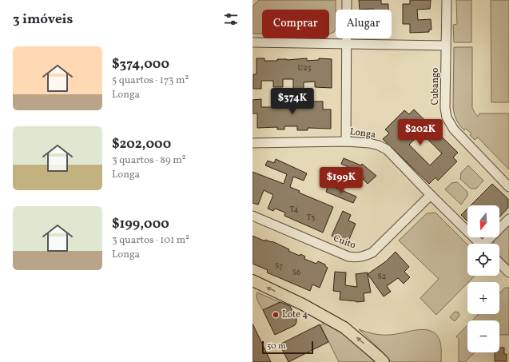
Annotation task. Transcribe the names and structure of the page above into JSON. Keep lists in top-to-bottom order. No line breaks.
{"streets":{"street":["Cubango","Longa","Cuito"]},"crossings":[["Longa","Cuito"]],"places":["Lote 4"],"house_numbers":["U25","T4","T3","S7","S6","S2"],"scale_bar":"50 m","north":"bottom","page":{"heading":"3 imóveis","chip":["Comprar","Alugar"],"list":[{"name":"$374,000","note":"5 quartos · 173 m² · Longa"},{"name":"$202,000","note":"3 quartos · 89 m² · Longa"},{"name":"$199,000","note":"3 quartos · 101 m² · Longa"}],"price":["$374K","$202K","$199K"],"map_buttons":["+","−"],"scale":"50 m"}}
